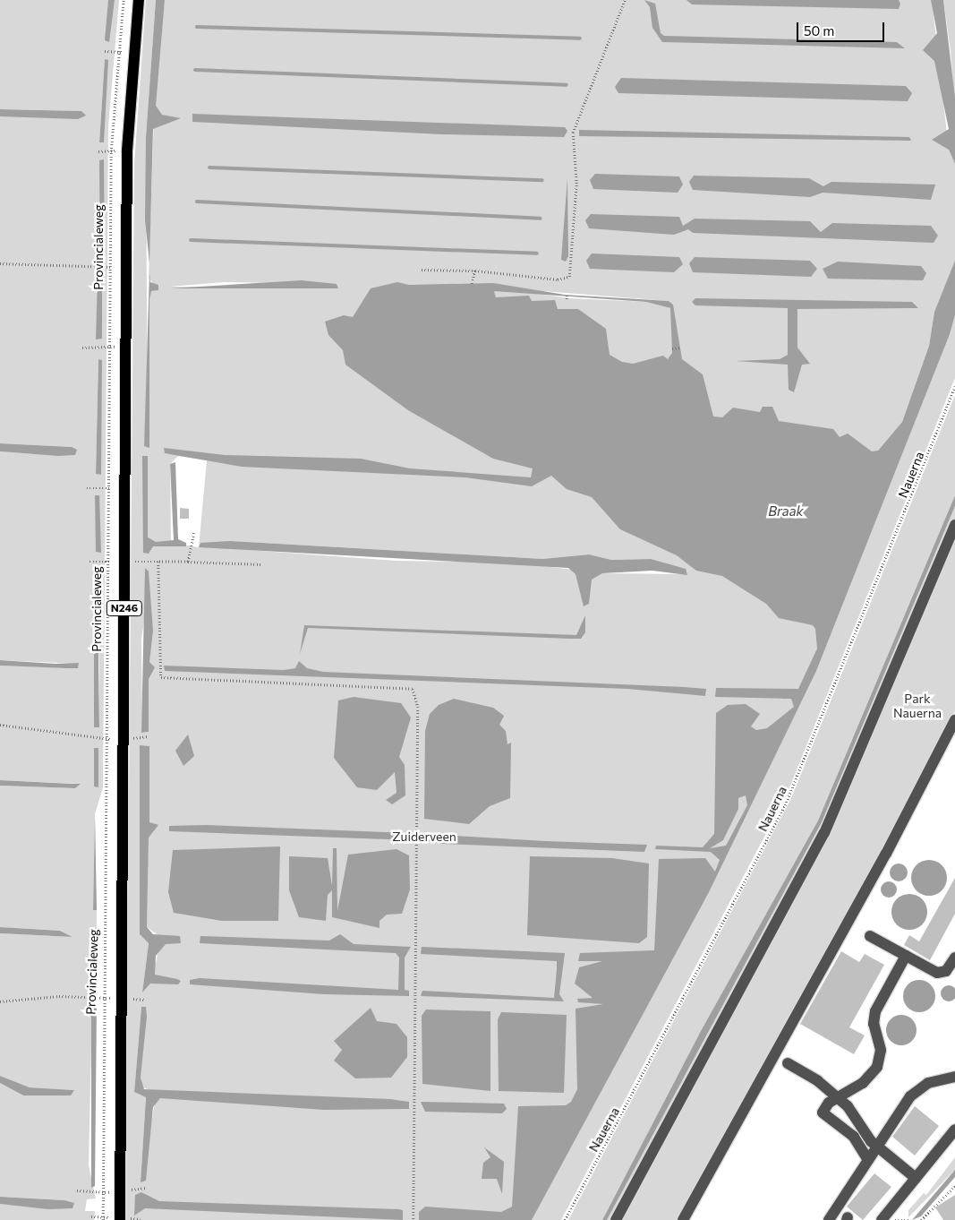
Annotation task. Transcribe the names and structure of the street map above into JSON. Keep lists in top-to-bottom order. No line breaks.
{"streets":{"main road":["N246"],"path":["Provincialeweg","Nauerna"]},"water":["Braak"],"parks":["Park Nauerna","Zuiderveen"],"scale_bar":"50 m"}
